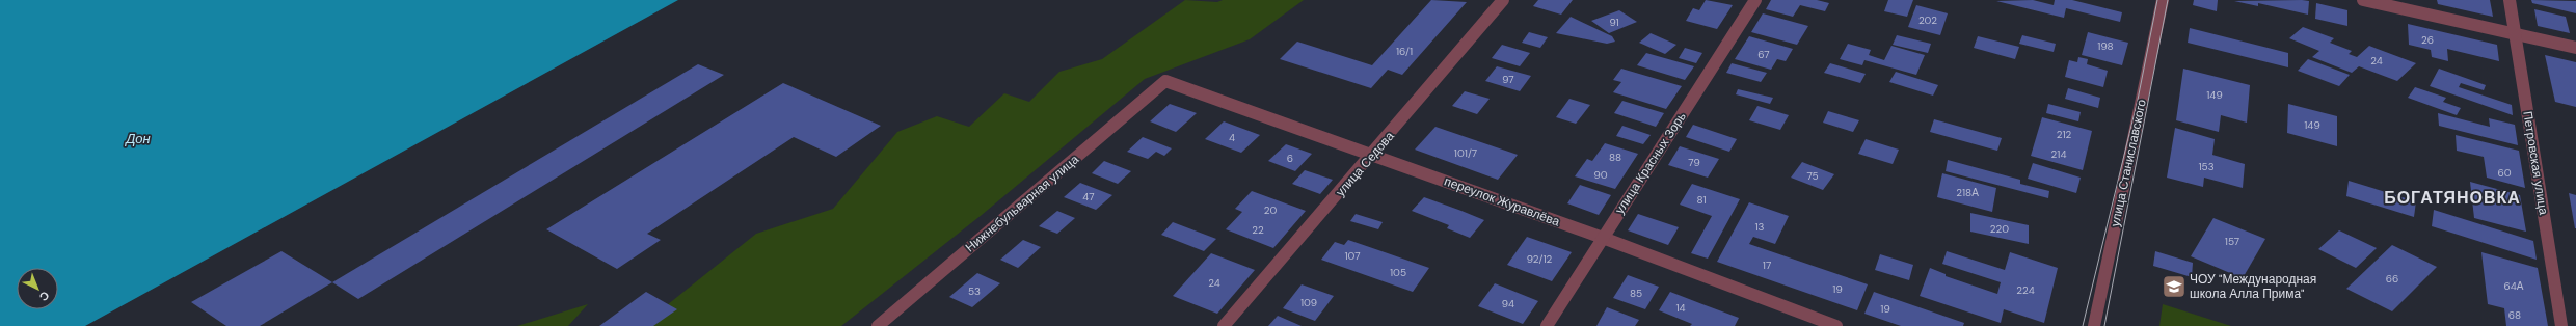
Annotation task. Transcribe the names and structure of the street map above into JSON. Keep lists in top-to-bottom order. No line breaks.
{"streets":{"street":["улица Красных Зорь","улица Станиславского","Петровская улица","улица Седова","переулок Журавлёва","Нижнебульварная улица"]},"crossings":[["улица Красных Зорь","переулок Журавлёва"],["улица Седова","переулок Журавлёва"],["переулок Журавлёва","Нижнебульварная улица"]],"districts":["БОГАТЯНОВКА"],"water":["Дон"],"places":{"school or university":["ЧОУ \"Международная школа Алла Прима\""]},"house_numbers":["202","91","26","198","16/1","67","24","97","149","149","212","4","101/7","214","88","6","79","153","60","90","75","218А","47","81","20","13","220","22","157","107","92/12","17","105","66","24","64А","19","224","53","85","109","94","14","19","68"],"north":"bottom right"}
